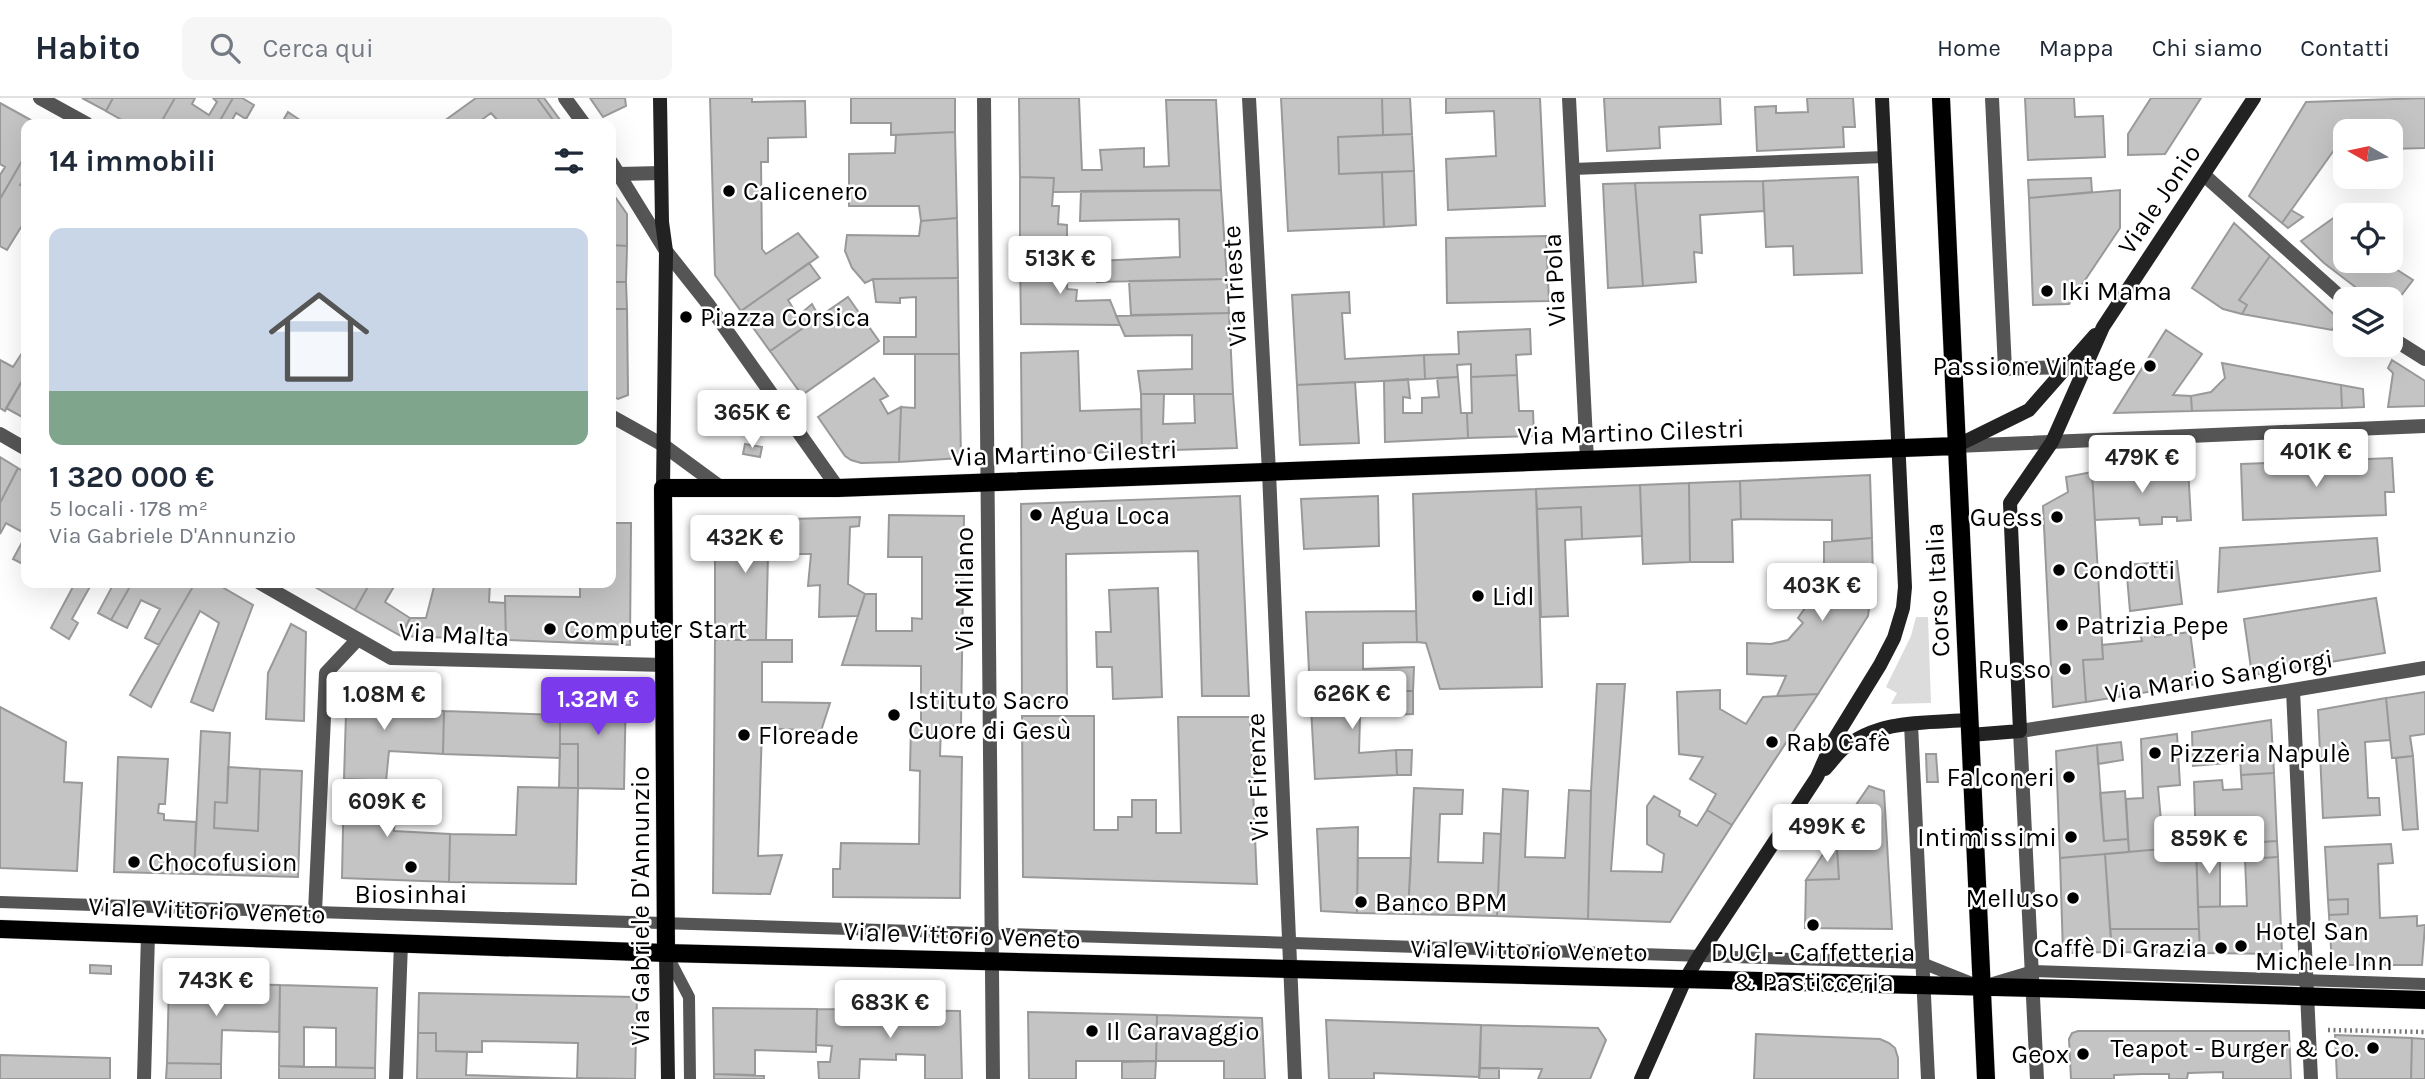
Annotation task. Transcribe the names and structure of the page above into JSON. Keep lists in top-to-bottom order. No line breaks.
{"streets":{"main road":["Viale Jonio","Via Martino Cilestri","Corso Italia","Via Gabriele D'Annunzio","Viale Vittorio Veneto"],"street":["Via Pola","Via Trieste","Via Milano","Via Malta","Via Mario Sangiorgi","Via Firenze"]},"crossings":[["Via Pola","Via Martino Cilestri"],["Via Trieste","Via Martino Cilestri"],["Via Trieste","Via Firenze"],["Via Martino Cilestri","Via Milano"],["Via Martino Cilestri","Corso Italia"],["Via Martino Cilestri","Via Firenze"],["Via Martino Cilestri","Via Gabriele D'Annunzio"],["Via Milano","Viale Vittorio Veneto"],["Corso Italia","Viale Vittorio Veneto"],["Via Malta","Via Gabriele D'Annunzio"],["Via Firenze","Viale Vittorio Veneto"],["Via Gabriele D'Annunzio","Viale Vittorio Veneto"]],"places":["Calicenero","Iki Mama","Piazza Corsica","Passione Vintage","Agua Loca","Guess","Condotti","Lidl","Patrizia Pepe","Computer Start","Russo","Istituto Sacro Cuore di Gesù","Floreade","Rab Cafè","Pizzeria Napulè","Falconeri","Intimissimi","Chocofusion","Biosinhai","Melluso","Banco BPM","DUCI - Caffetteria & Pasticceria","Hotel San Michele Inn","Caffè Di Grazia","Il Caravaggio","Teapot - Burger & Co.","Geox"],"north":"left","page":{"header":"Habito","search":"Cerca qui","nav":["Home","Mappa","Chi siamo","Contatti"],"heading":"14 immobili","list":[{"name":"1 320 000 €","note":"5 locali · 178 m² · Via Gabriele D'Annunzio"}],"price":["513K €","365K €","401K €","479K €","432K €","403K €","626K €","1.08M €","1.32M €","609K €","499K €","859K €","743K €","683K €"]}}
